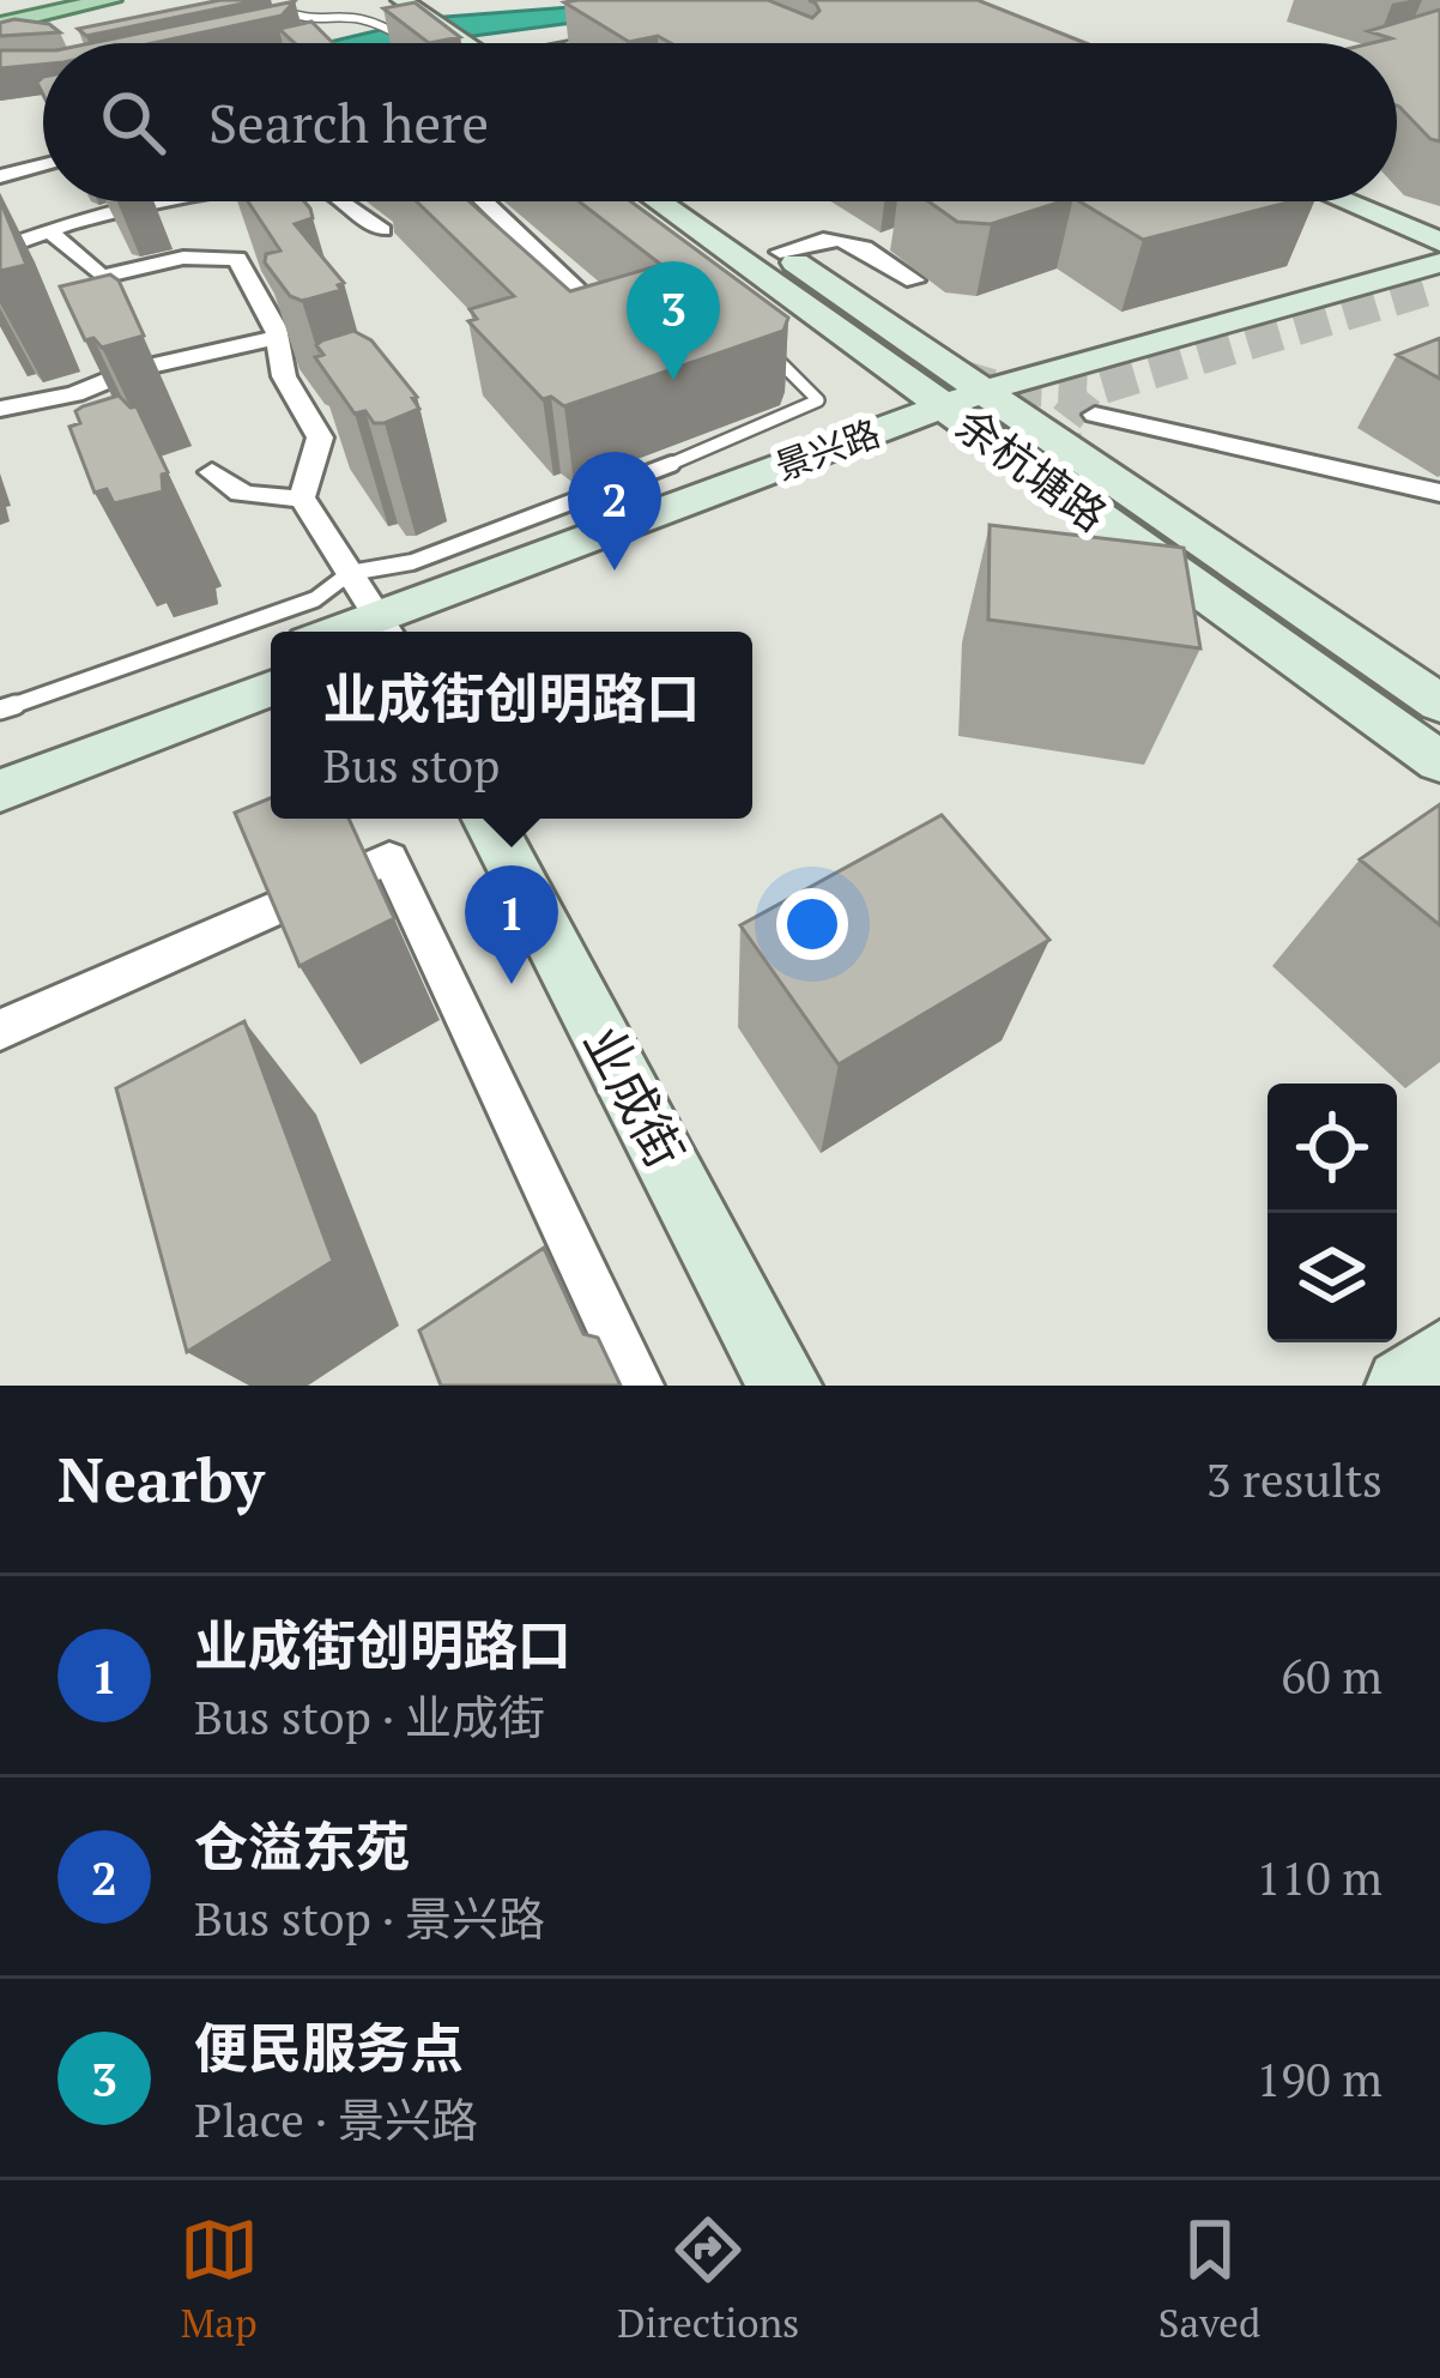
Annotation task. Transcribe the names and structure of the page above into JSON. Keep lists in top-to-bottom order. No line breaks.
{"streets":{"street":["景兴路","余杭塘路","业成街"]},"crossings":[["景兴路","余杭塘路"]],"page":{"search":"Search here","pins":["3","2","1"],"popup":["业成街创明路口","Bus stop"],"heading":["Nearby","3 results"],"list":[{"mark":"1","name":"业成街创明路口","note":"Bus stop · 业成街","value":"60 m"},{"mark":"2","name":"仓溢东苑","note":"Bus stop · 景兴路","value":"110 m"},{"mark":"3","name":"便民服务点","note":"Place · 景兴路","value":"190 m"}],"nav":["Map","Directions","Saved"]}}
